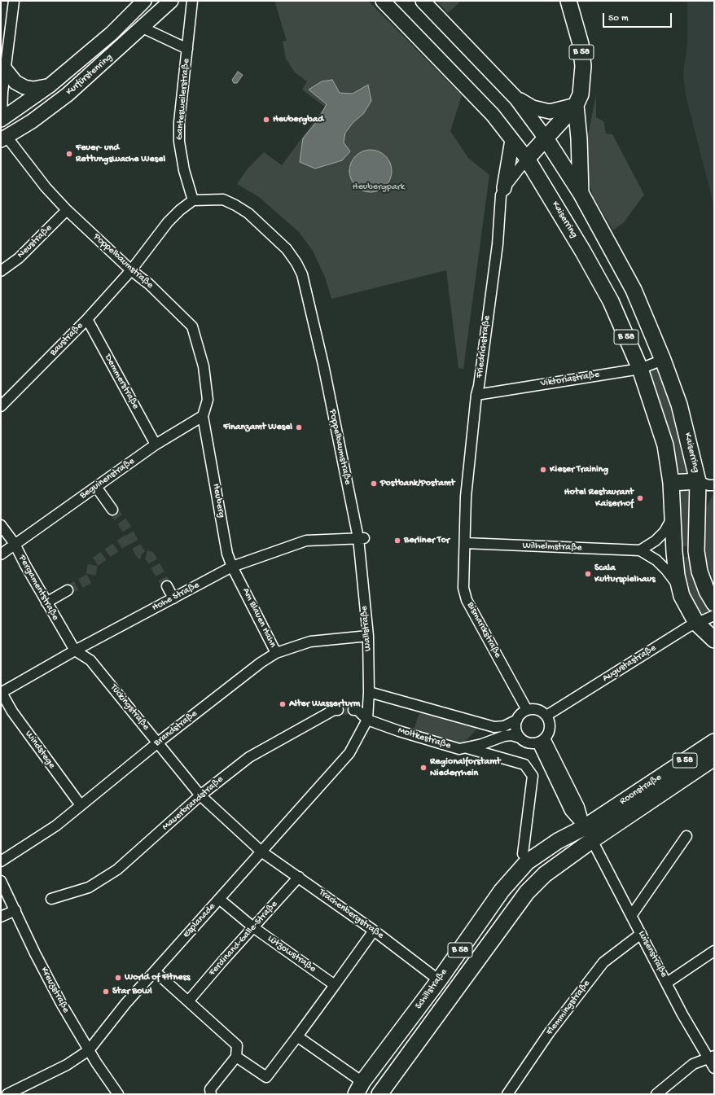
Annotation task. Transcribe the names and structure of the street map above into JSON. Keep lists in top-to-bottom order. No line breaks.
{"streets":{"main road":["B 58","Kurfürstenring","Kaiserring","Roonstraße","Schillstraße"],"street":["Gantesweilerstraße","Neustraße","Poppelbaumstraße","Baustraße","Friedrichstraße","Viktoriastraße","Demmerstraße","Beguinenstraße","Heuberg","Wilhelmstraße","Pergamentstraße","Hohe Straße","Am Blauen Hahn","Wallstraße","Bismarckstraße","Augustastraße","Tückingstraße","Brandstraße","Moltkestraße","Windstege","Mauerbrandstraße","Trachenbergstraße","Esplanade","Ferdinand-Galle-Straße","Lützowstraße","Luisenstraße","Kreuzstraße","Flemmingstraße"]},"crossings":[["B 58","Kaiserring"],["B 58","Friedrichstraße"],["B 58","Wilhelmstraße"],["B 58","Augustastraße"],["B 58","Roonstraße"],["B 58","Luisenstraße"],["B 58","Schillstraße"],["Kurfürstenring","Poppelbaumstraße"],["Gantesweilerstraße","Poppelbaumstraße"],["Kaiserring","Friedrichstraße"],["Kaiserring","Viktoriastraße"],["Neustraße","Poppelbaumstraße"],["Poppelbaumstraße","Baustraße"],["Poppelbaumstraße","Beguinenstraße"],["Poppelbaumstraße","Heuberg"],["Poppelbaumstraße","Hohe Straße"],["Poppelbaumstraße","Wallstraße"],["Baustraße","Demmerstraße"],["Friedrichstraße","Viktoriastraße"],["Friedrichstraße","Wilhelmstraße"],["Friedrichstraße","Bismarckstraße"],["Demmerstraße","Beguinenstraße"],["Beguinenstraße","Heuberg"],["Beguinenstraße","Pergamentstraße"],["Heuberg","Hohe Straße"],["Heuberg","Am Blauen Hahn"],["Wilhelmstraße","Bismarckstraße"],["Pergamentstraße","Hohe Straße"],["Pergamentstraße","Tückingstraße"],["Hohe Straße","Wallstraße"],["Hohe Straße","Tückingstraße"],["Hohe Straße","Windstege"],["Am Blauen Hahn","Brandstraße"],["Wallstraße","Brandstraße"],["Wallstraße","Moltkestraße"],["Wallstraße","Esplanade"],["Bismarckstraße","Augustastraße"],["Bismarckstraße","Moltkestraße"],["Augustastraße","Moltkestraße"],["Tückingstraße","Brandstraße"],["Tückingstraße","Mauerbrandstraße"],["Tückingstraße","Trachenbergstraße"],["Tückingstraße","Esplanade"],["Brandstraße","Windstege"],["Moltkestraße","Esplanade"],["Roonstraße","Luisenstraße"],["Roonstraße","Schillstraße"],["Trachenbergstraße","Esplanade"],["Trachenbergstraße","Ferdinand-Galle-Straße"],["Trachenbergstraße","Schillstraße"],["Esplanade","Lützowstraße"],["Esplanade","Kreuzstraße"],["Ferdinand-Galle-Straße","Lützowstraße"],["Luisenstraße","Schillstraße"],["Luisenstraße","Flemmingstraße"]],"parks":["Heubergpark"],"places":["Heubergbad","Feuer- und Rettungswache Wesel","Finanzamt Wesel","Kieser Training","Postbank/Postamt","Hotel Restaurant Kaiserhof","Berliner Tor","Scala Kulturspielhaus","Alter Wasserturm","Regionalforstamt Niederrhein","World of Fitness","Star Bowl"],"scale_bar":"50 m"}
